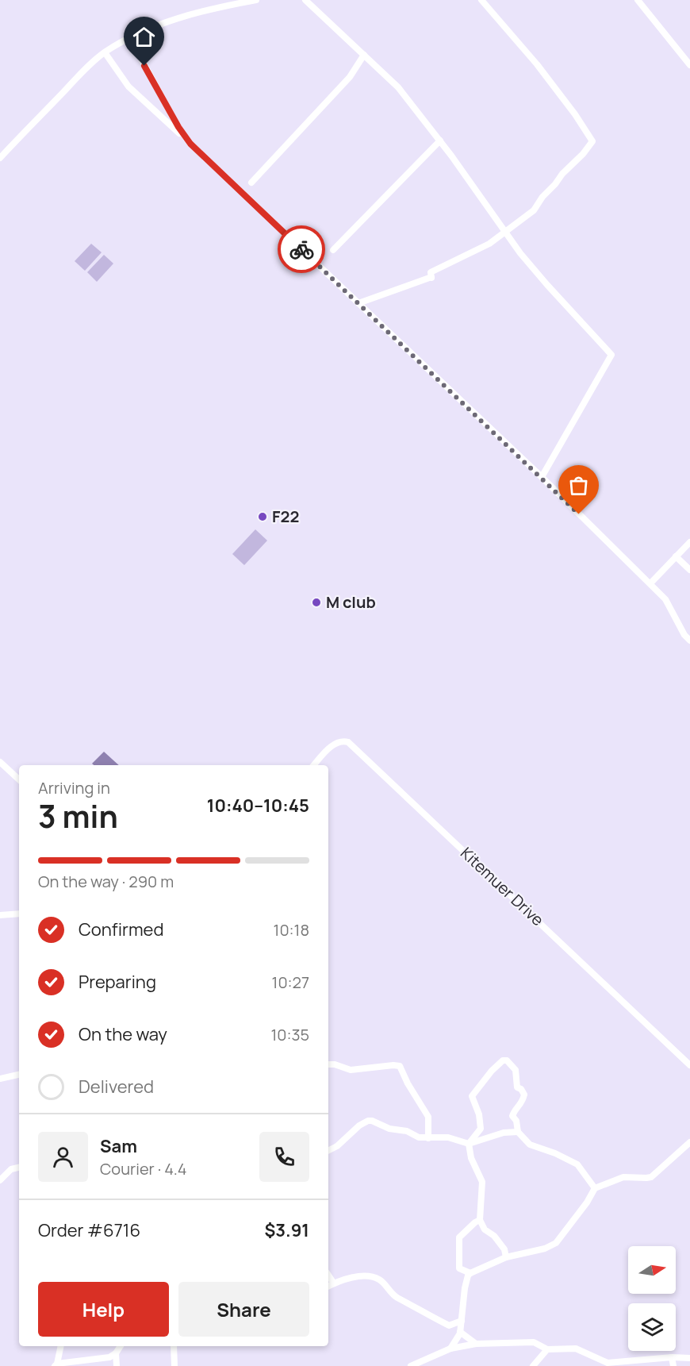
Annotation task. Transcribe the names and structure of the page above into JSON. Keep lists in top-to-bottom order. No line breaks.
{"streets":{"street":["Kitemuer Drive"]},"places":["F22","M club"],"north":"right","page":{"heading":["3 min","Arriving in","10:40–10:45"],"panel":["Sam","Courier · 4.4","Order #6716","$3.91"],"bar":"On the way · 290 m","list":[["Confirmed","10:18"],["Preparing","10:27"],["On the way","10:35"],"Delivered"],"buttons":["Help","Share"]}}
